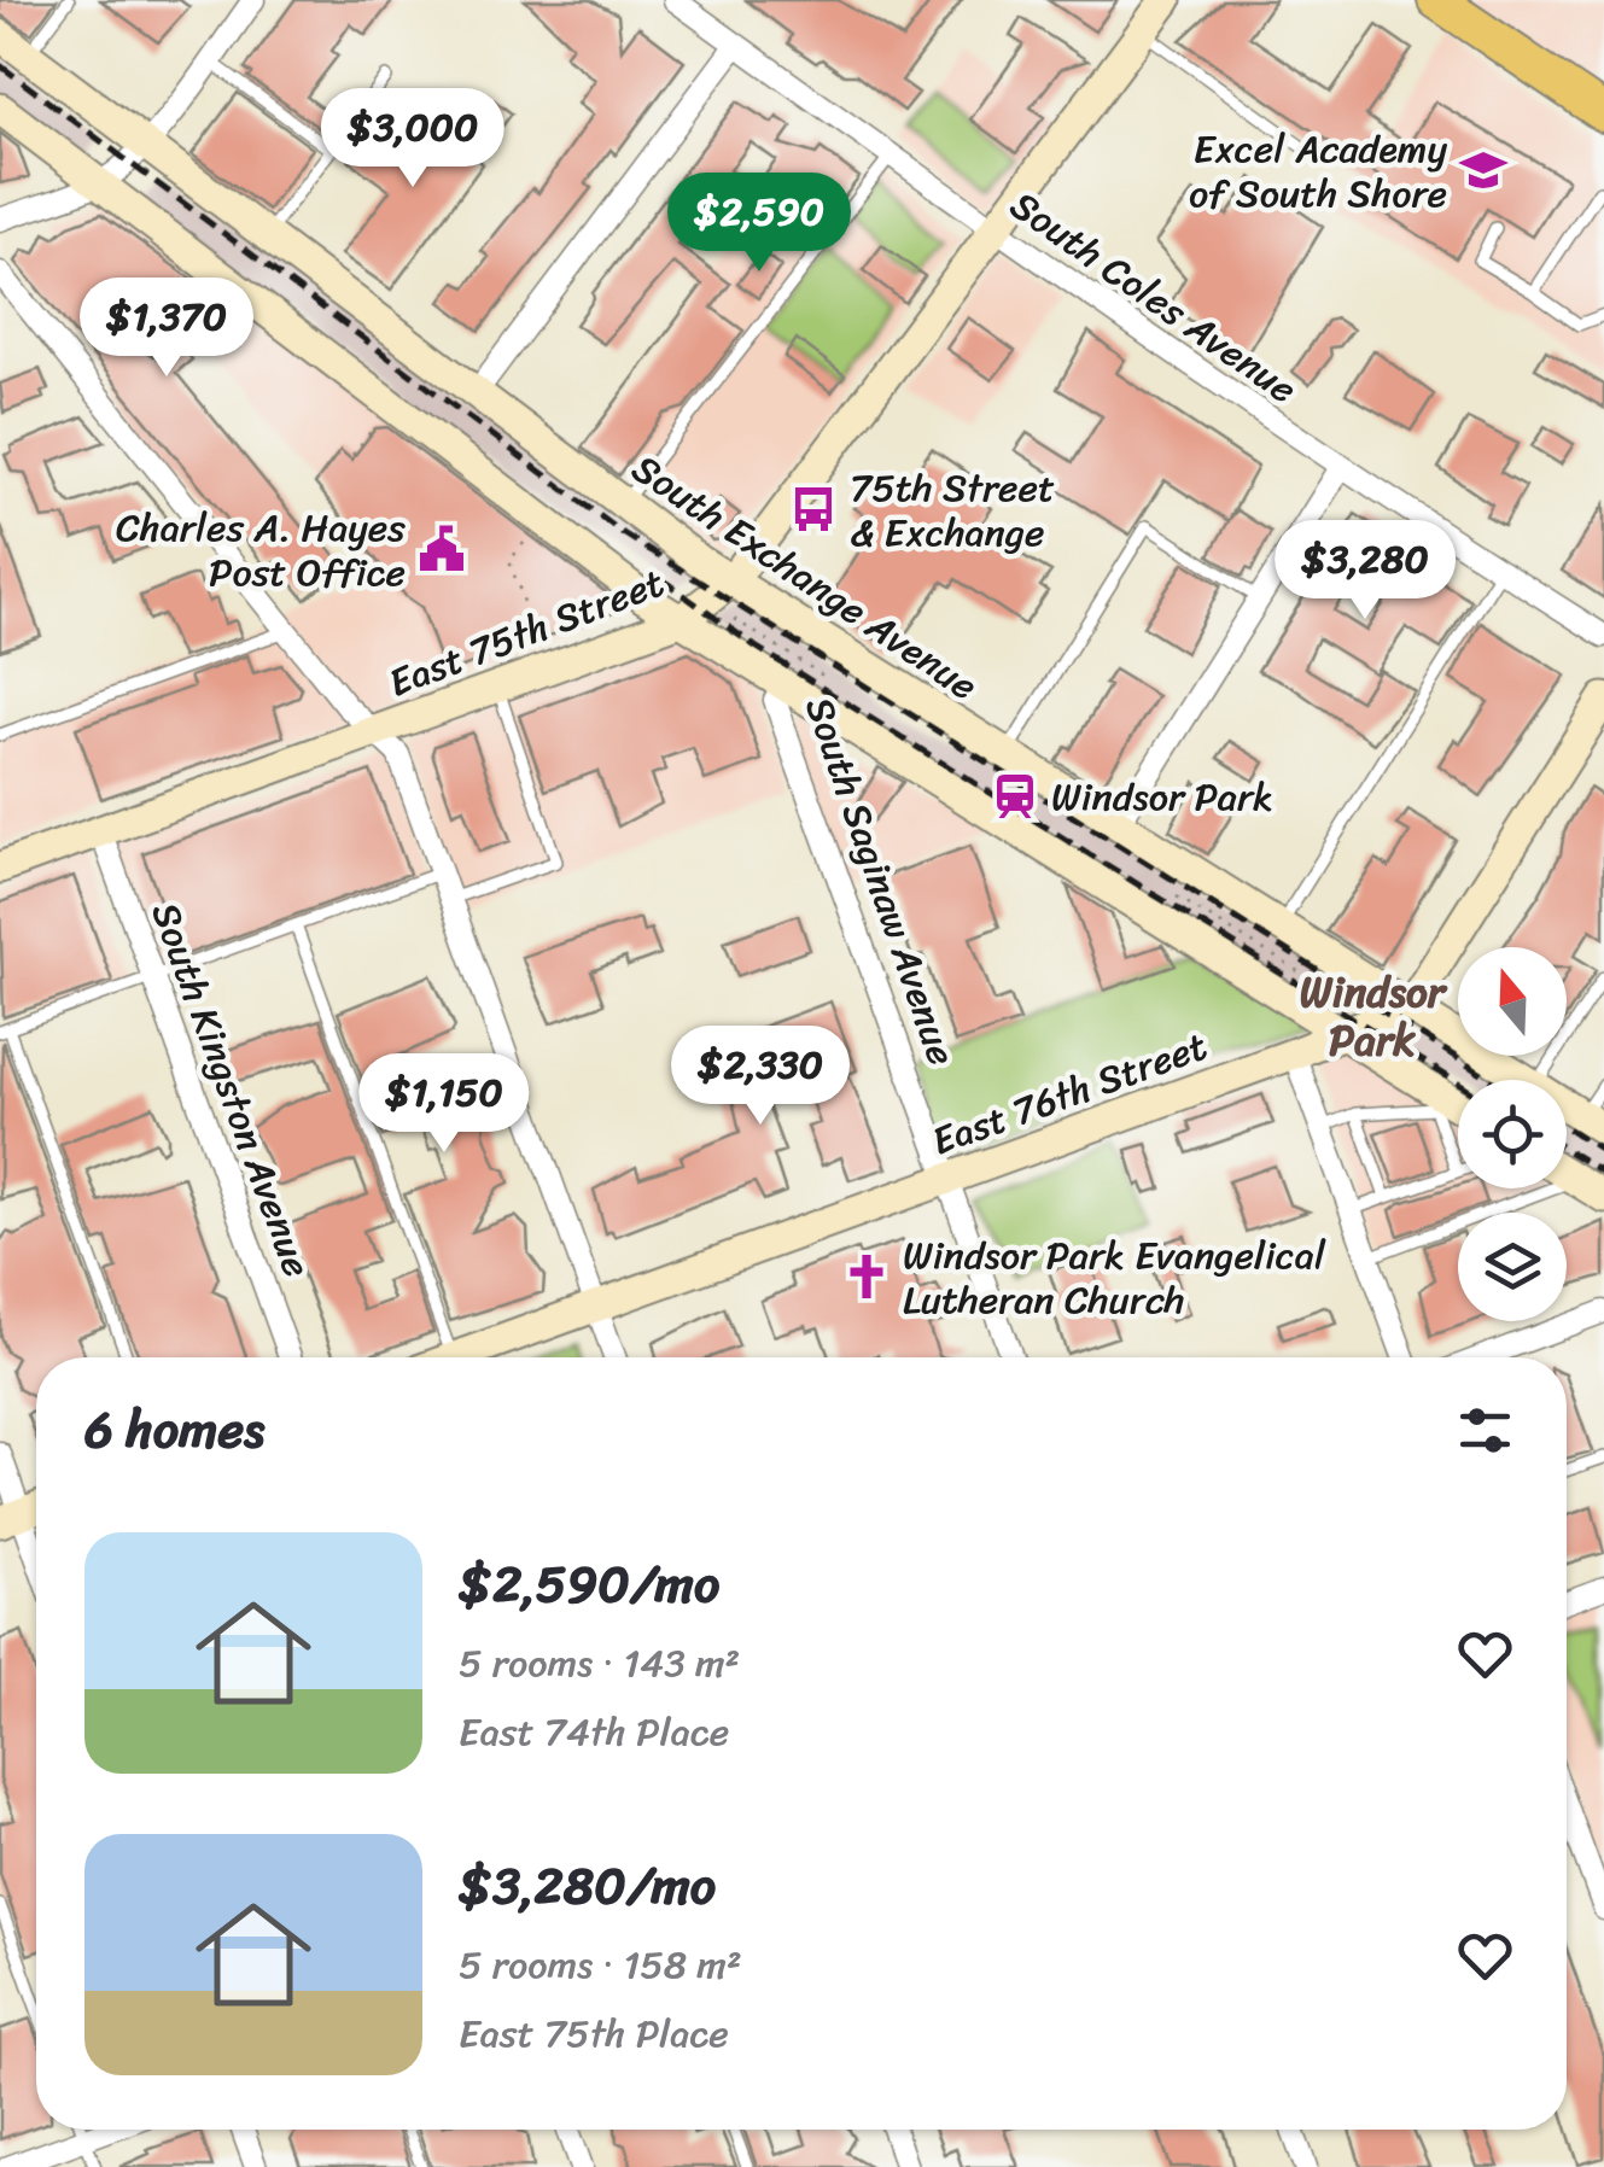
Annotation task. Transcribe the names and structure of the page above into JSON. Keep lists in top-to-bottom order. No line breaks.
{"streets":{"street":["South Coles Avenue","South Exchange Avenue","East 75th Street","South Saginaw Avenue","South Kingston Avenue","East 76th Street"]},"crossings":[["South Coles Avenue","East 75th Street"],["South Exchange Avenue","East 75th Street"],["South Exchange Avenue","East 76th Street"],["East 75th Street","South Kingston Avenue"],["South Saginaw Avenue","East 76th Street"]],"districts":["Windsor Park"],"places":{"school or university":["Excel Academy of South Shore"],"bus stop":["75th Street & Exchange"],"public building":["Charles A. Hayes Post Office"],"station":["Windsor Park"],"church":["Windsor Park Evangelical Lutheran Church"]},"north":"top","page":{"price":["$3,000","$2,590","$1,370","$3,280","$2,330","$1,150"],"heading":"6 homes","list":[{"name":"$2,590/mo","note":"5 rooms · 143 m² · East 74th Place"},{"name":"$3,280/mo","note":"5 rooms · 158 m² · East 75th Place"}]}}
